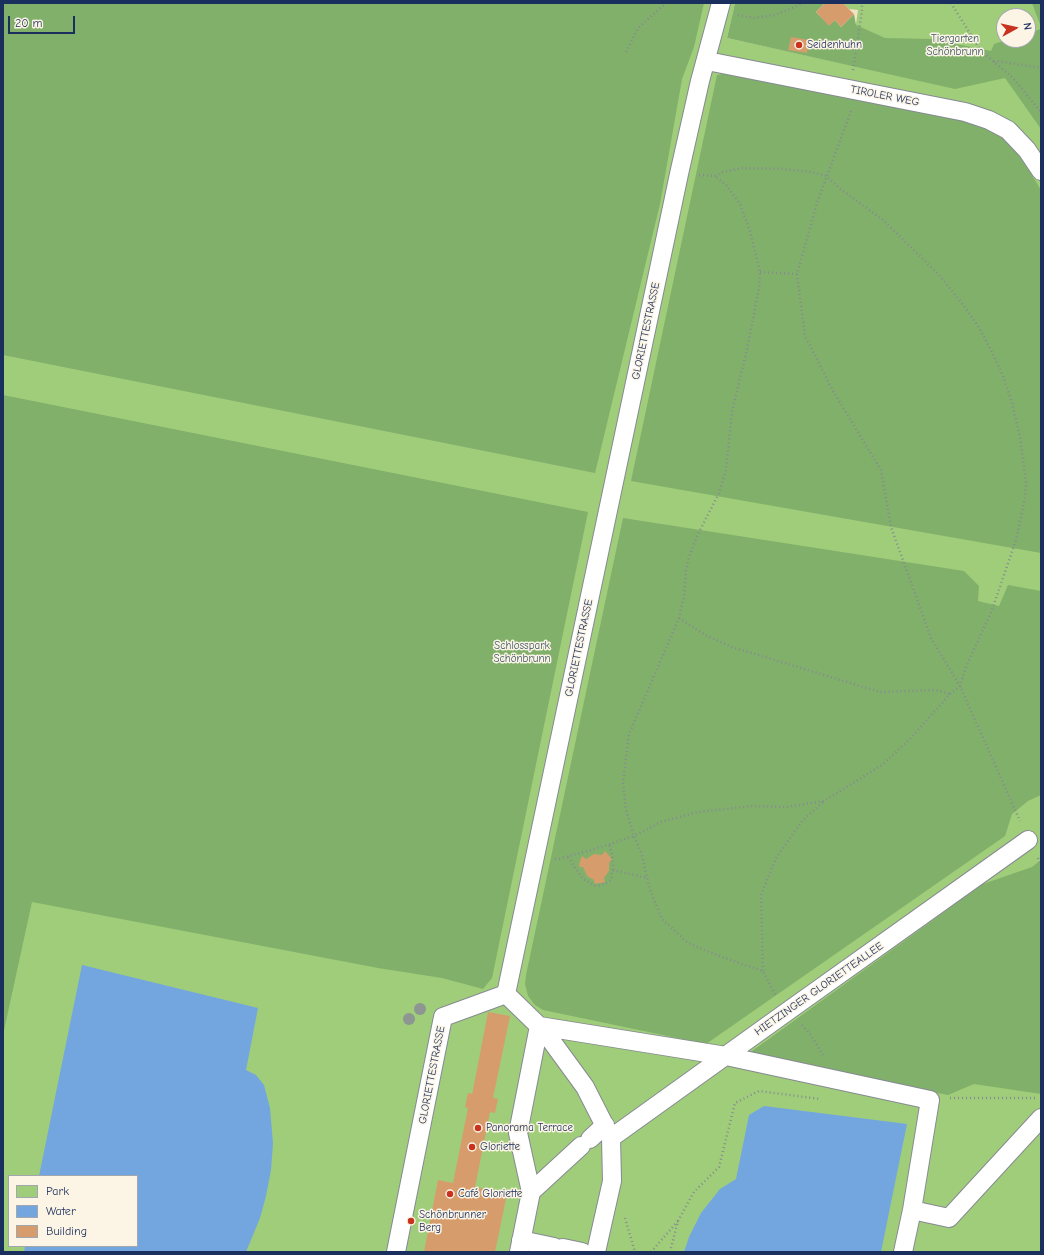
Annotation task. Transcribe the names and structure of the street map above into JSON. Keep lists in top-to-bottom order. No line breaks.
{"streets":{"street":["TIROLER WEG","GLORIETTESTRASSE","HIETZINGER GLORIETTEALLEE"]},"crossings":[["TIROLER WEG","GLORIETTESTRASSE"]],"parks":["Tiergarten Schönbrunn","Schlosspark Schönbrunn"],"places":["Seidenhuhn","Panorama Terrace","Gloriette","Café Gloriette","Schönbrunner Berg"],"legend":["Park","Water","Building"],"scale_bar":"20 m","north":"right"}
